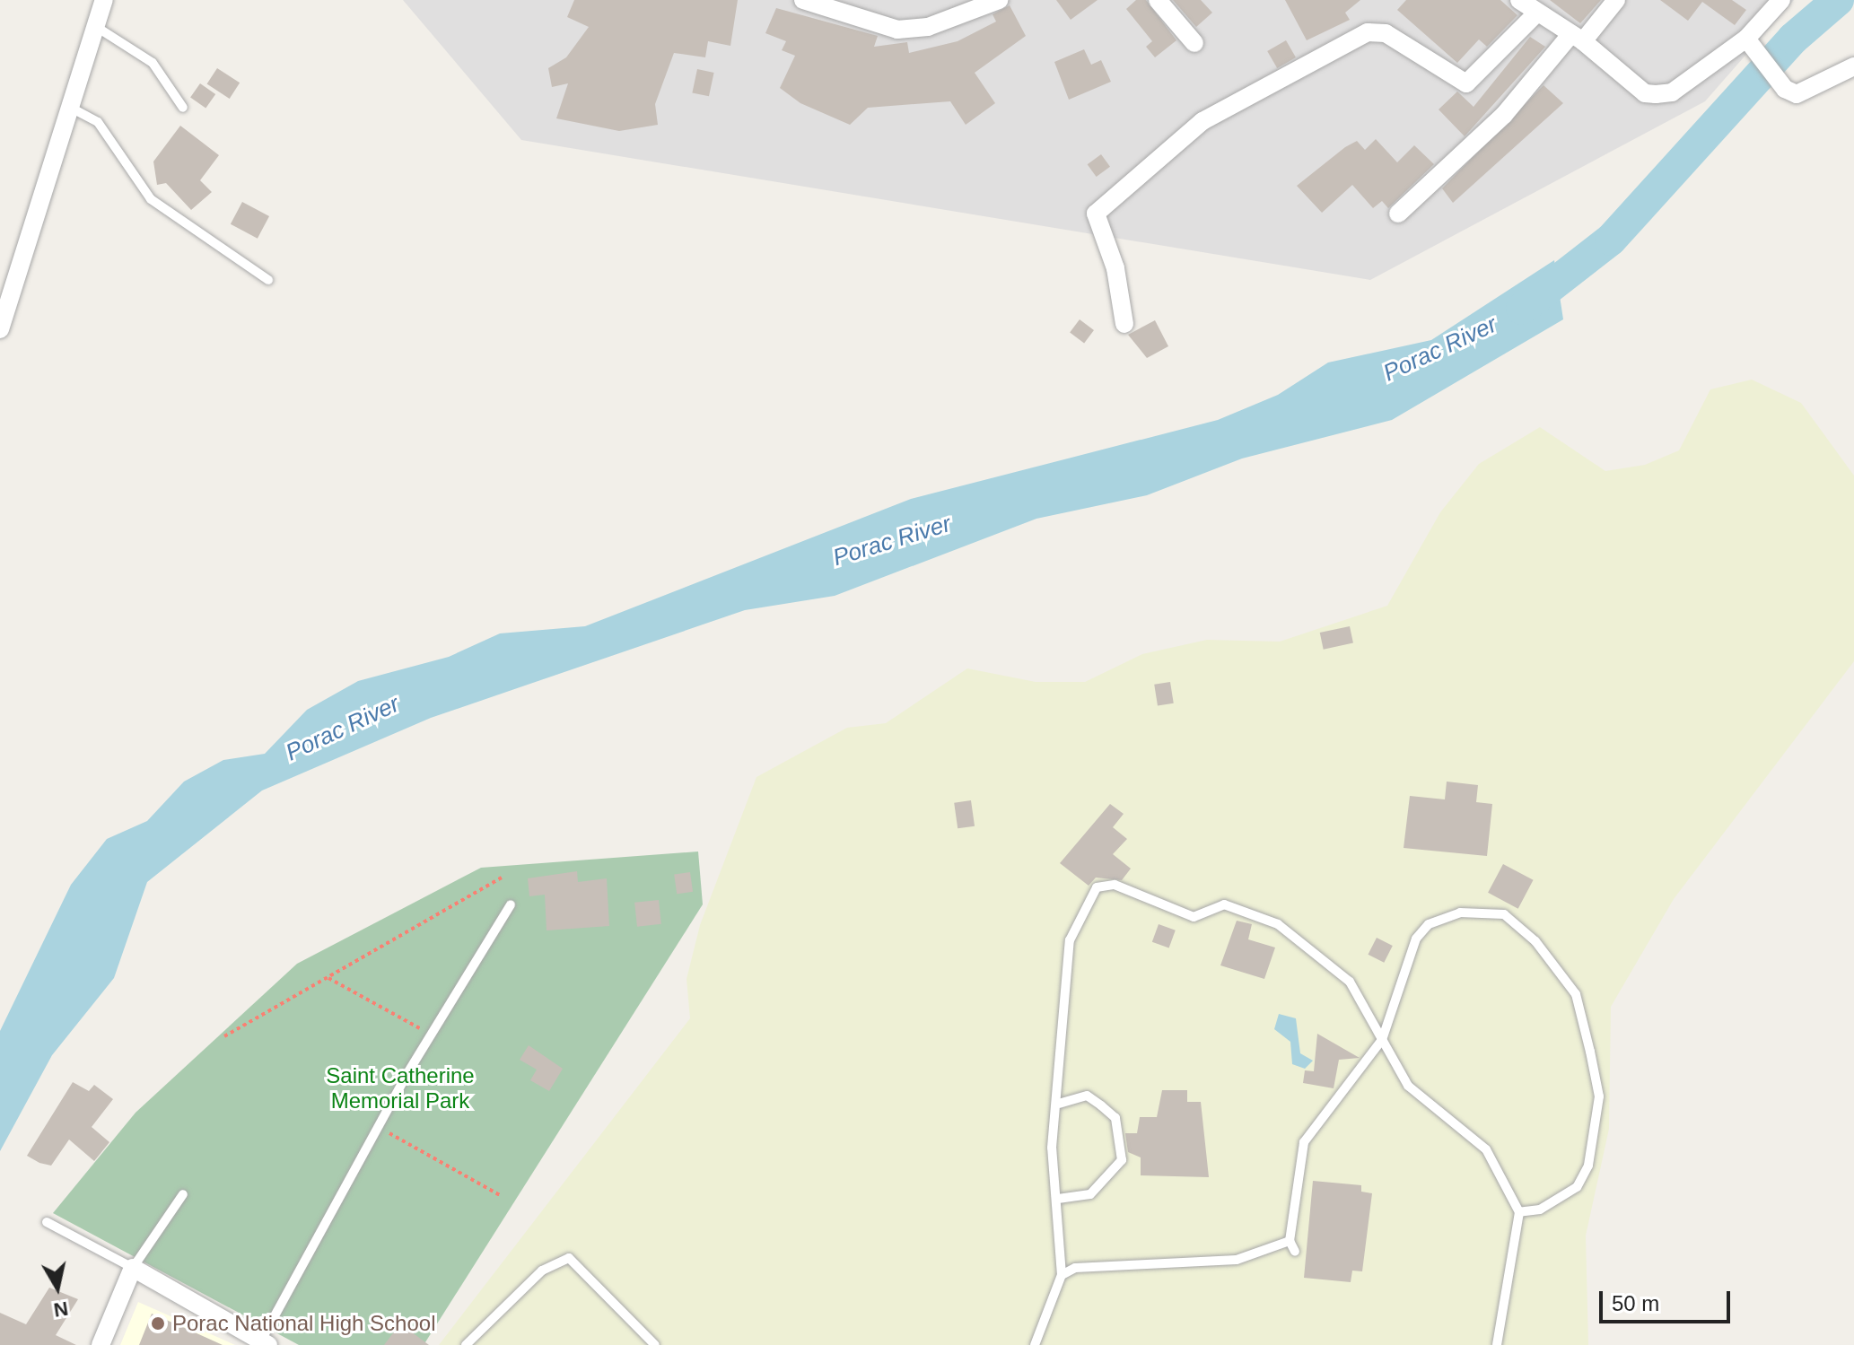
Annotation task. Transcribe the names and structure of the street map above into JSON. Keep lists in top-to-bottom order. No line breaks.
{"water":["Porac River"],"parks":["Saint Catherine Memorial Park"],"places":["Porac National High School"],"scale_bar":"50 m","north":"bottom"}
